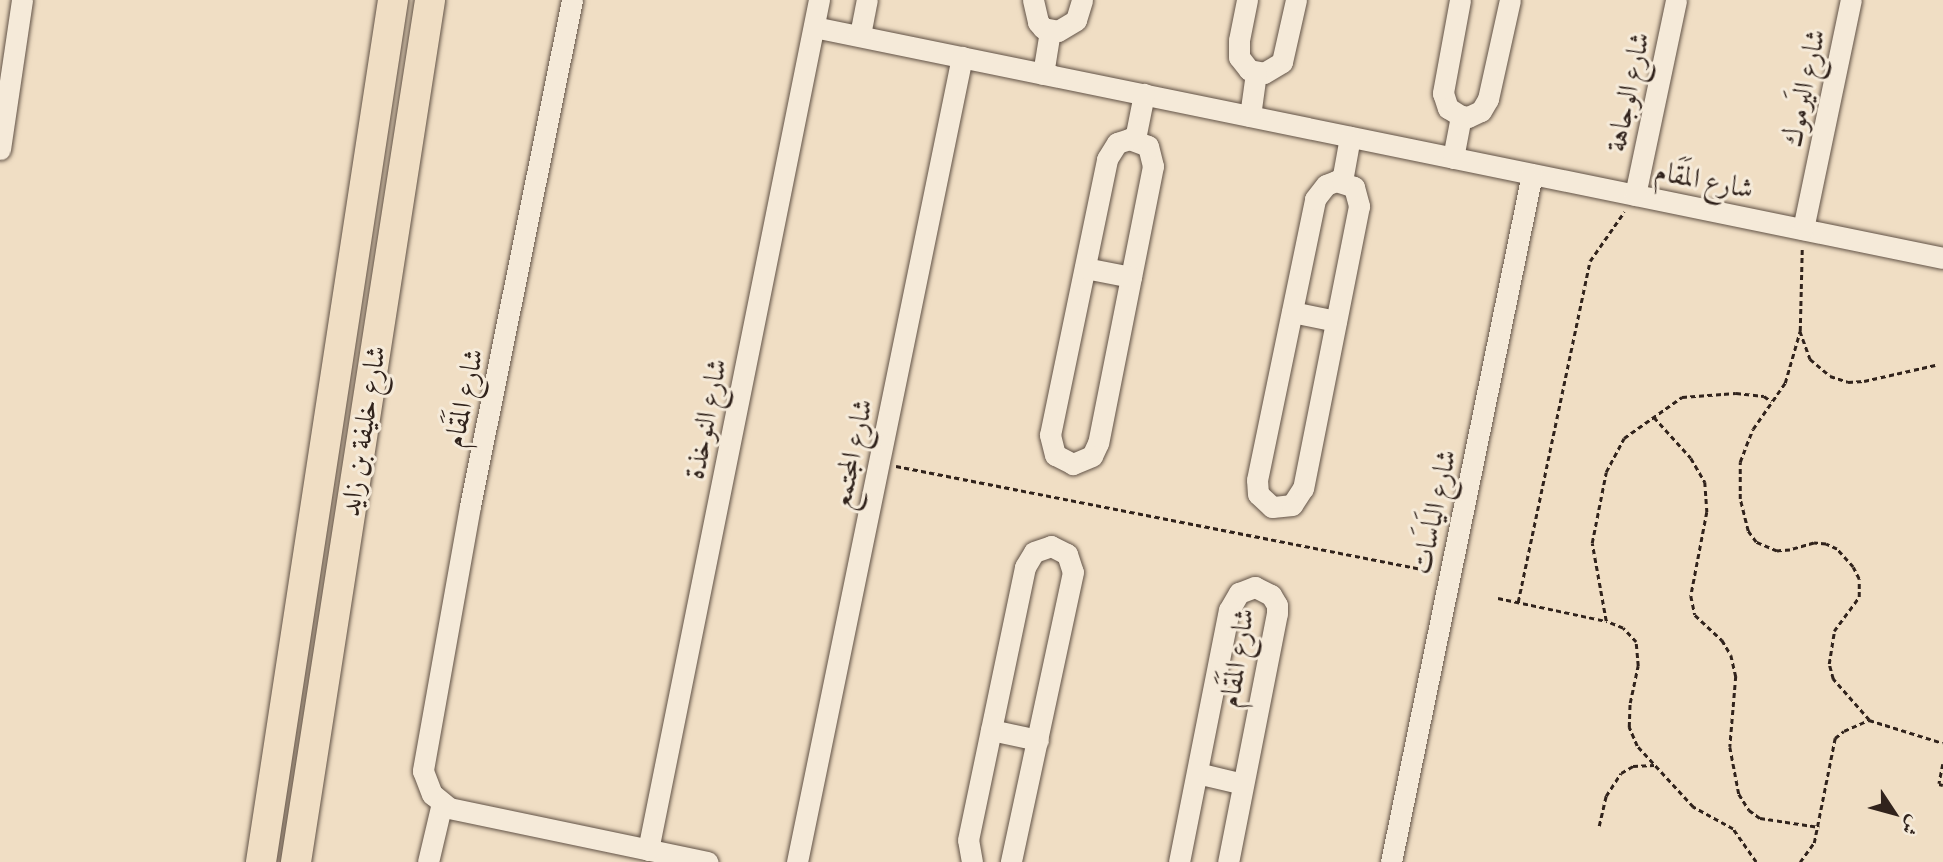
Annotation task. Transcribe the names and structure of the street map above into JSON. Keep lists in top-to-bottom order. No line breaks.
{"streets":{"highway":["شارع خليفة بن زايد"],"street":["شارع اليَرموك","شارع الوجاهة","شارع المَقَام","شارع النوخذة","شارع المجتمع","شارع اليَاسَات"]},"crossings":[["شارع اليَرموك","شارع المَقَام"],["شارع الوجاهة","شارع المَقَام"],["شارع المَقَام","شارع النوخذة"],["شارع المَقَام","شارع المجتمع"],["شارع المَقَام","شارع اليَاسَات"]],"north":"bottom right"}
